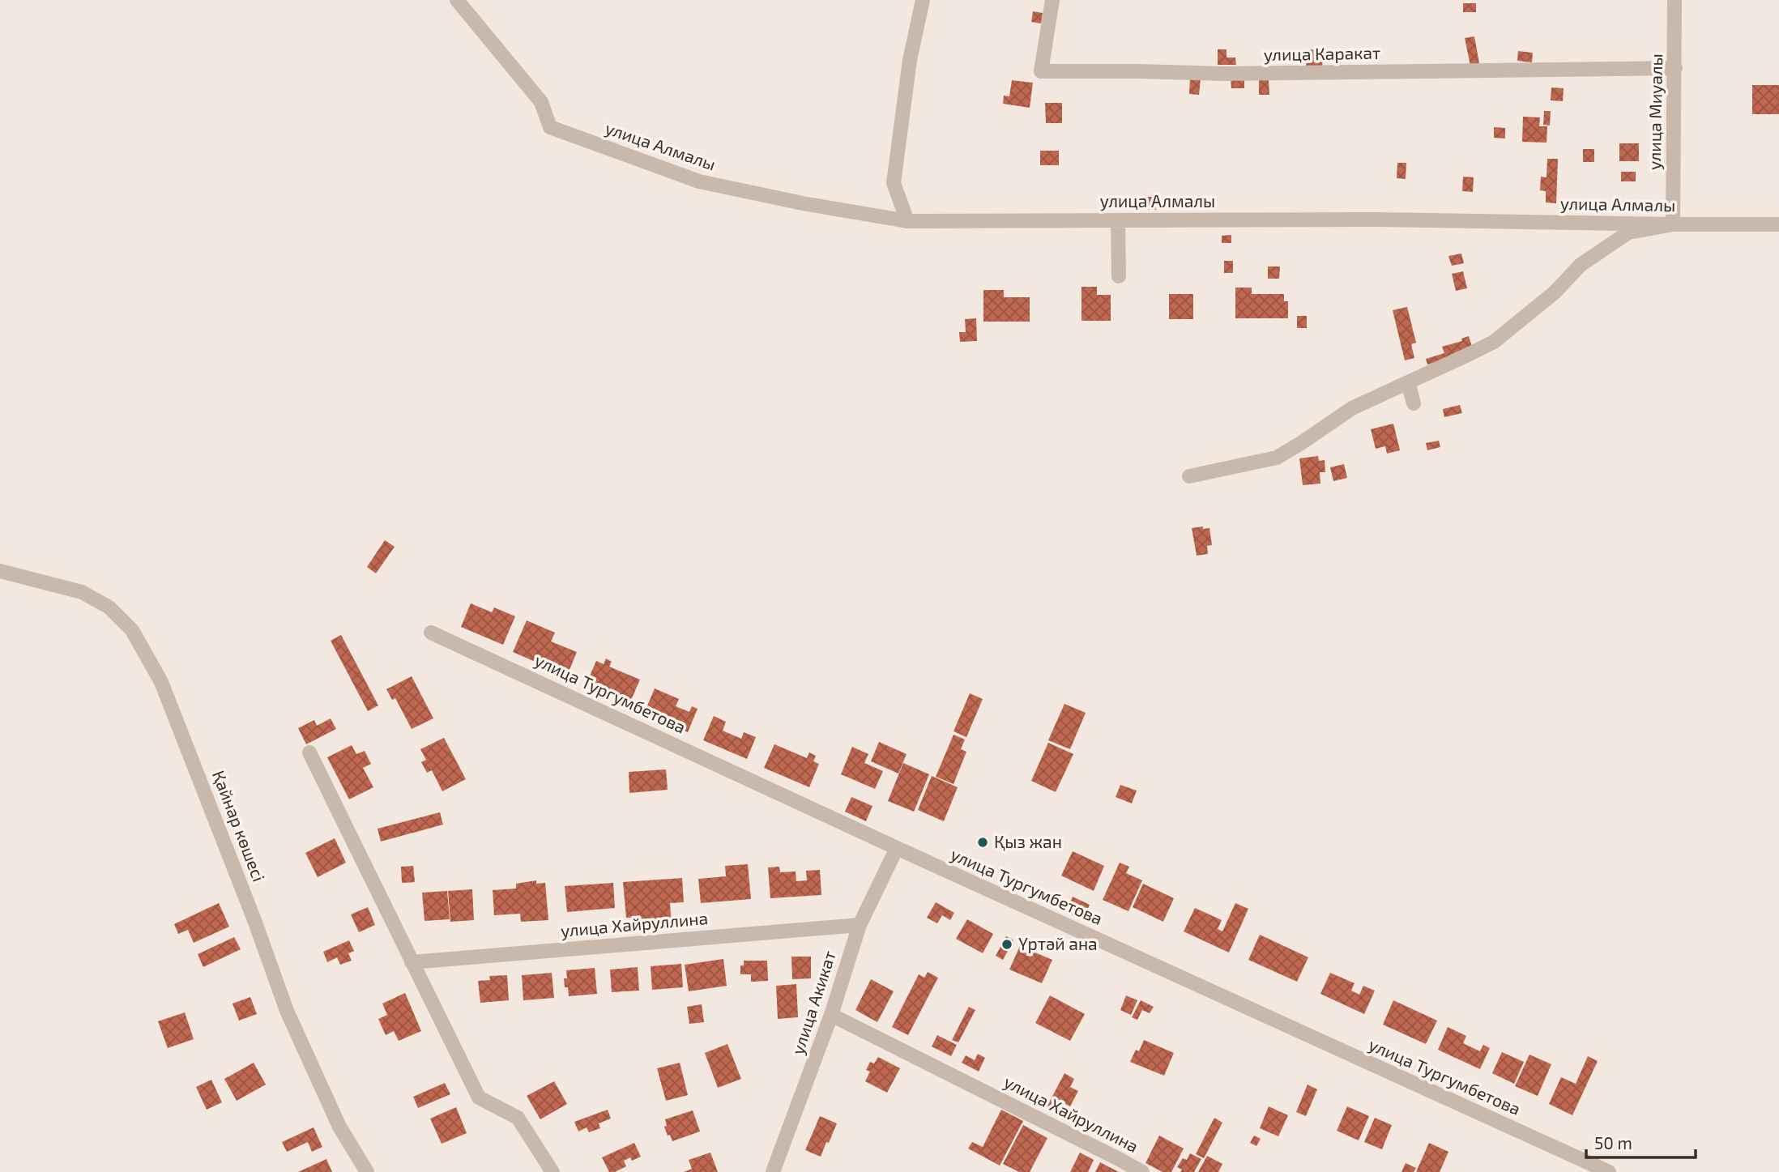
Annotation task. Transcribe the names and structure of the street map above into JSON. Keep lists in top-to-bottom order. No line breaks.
{"streets":{"street":["улица Каракат","улица Миуалы","улица Алмалы","улица Тургумбетова","Қайнар көшесі","улица Хайруллина","улица Акикат"]},"crossings":[["улица Каракат","улица Миуалы"],["улица Миуалы","улица Алмалы"],["улица Тургумбетова","улица Акикат"],["улица Хайруллина","улица Акикат"]],"places":["Қыз жан","Үртәй ана"],"scale_bar":"50 m"}
